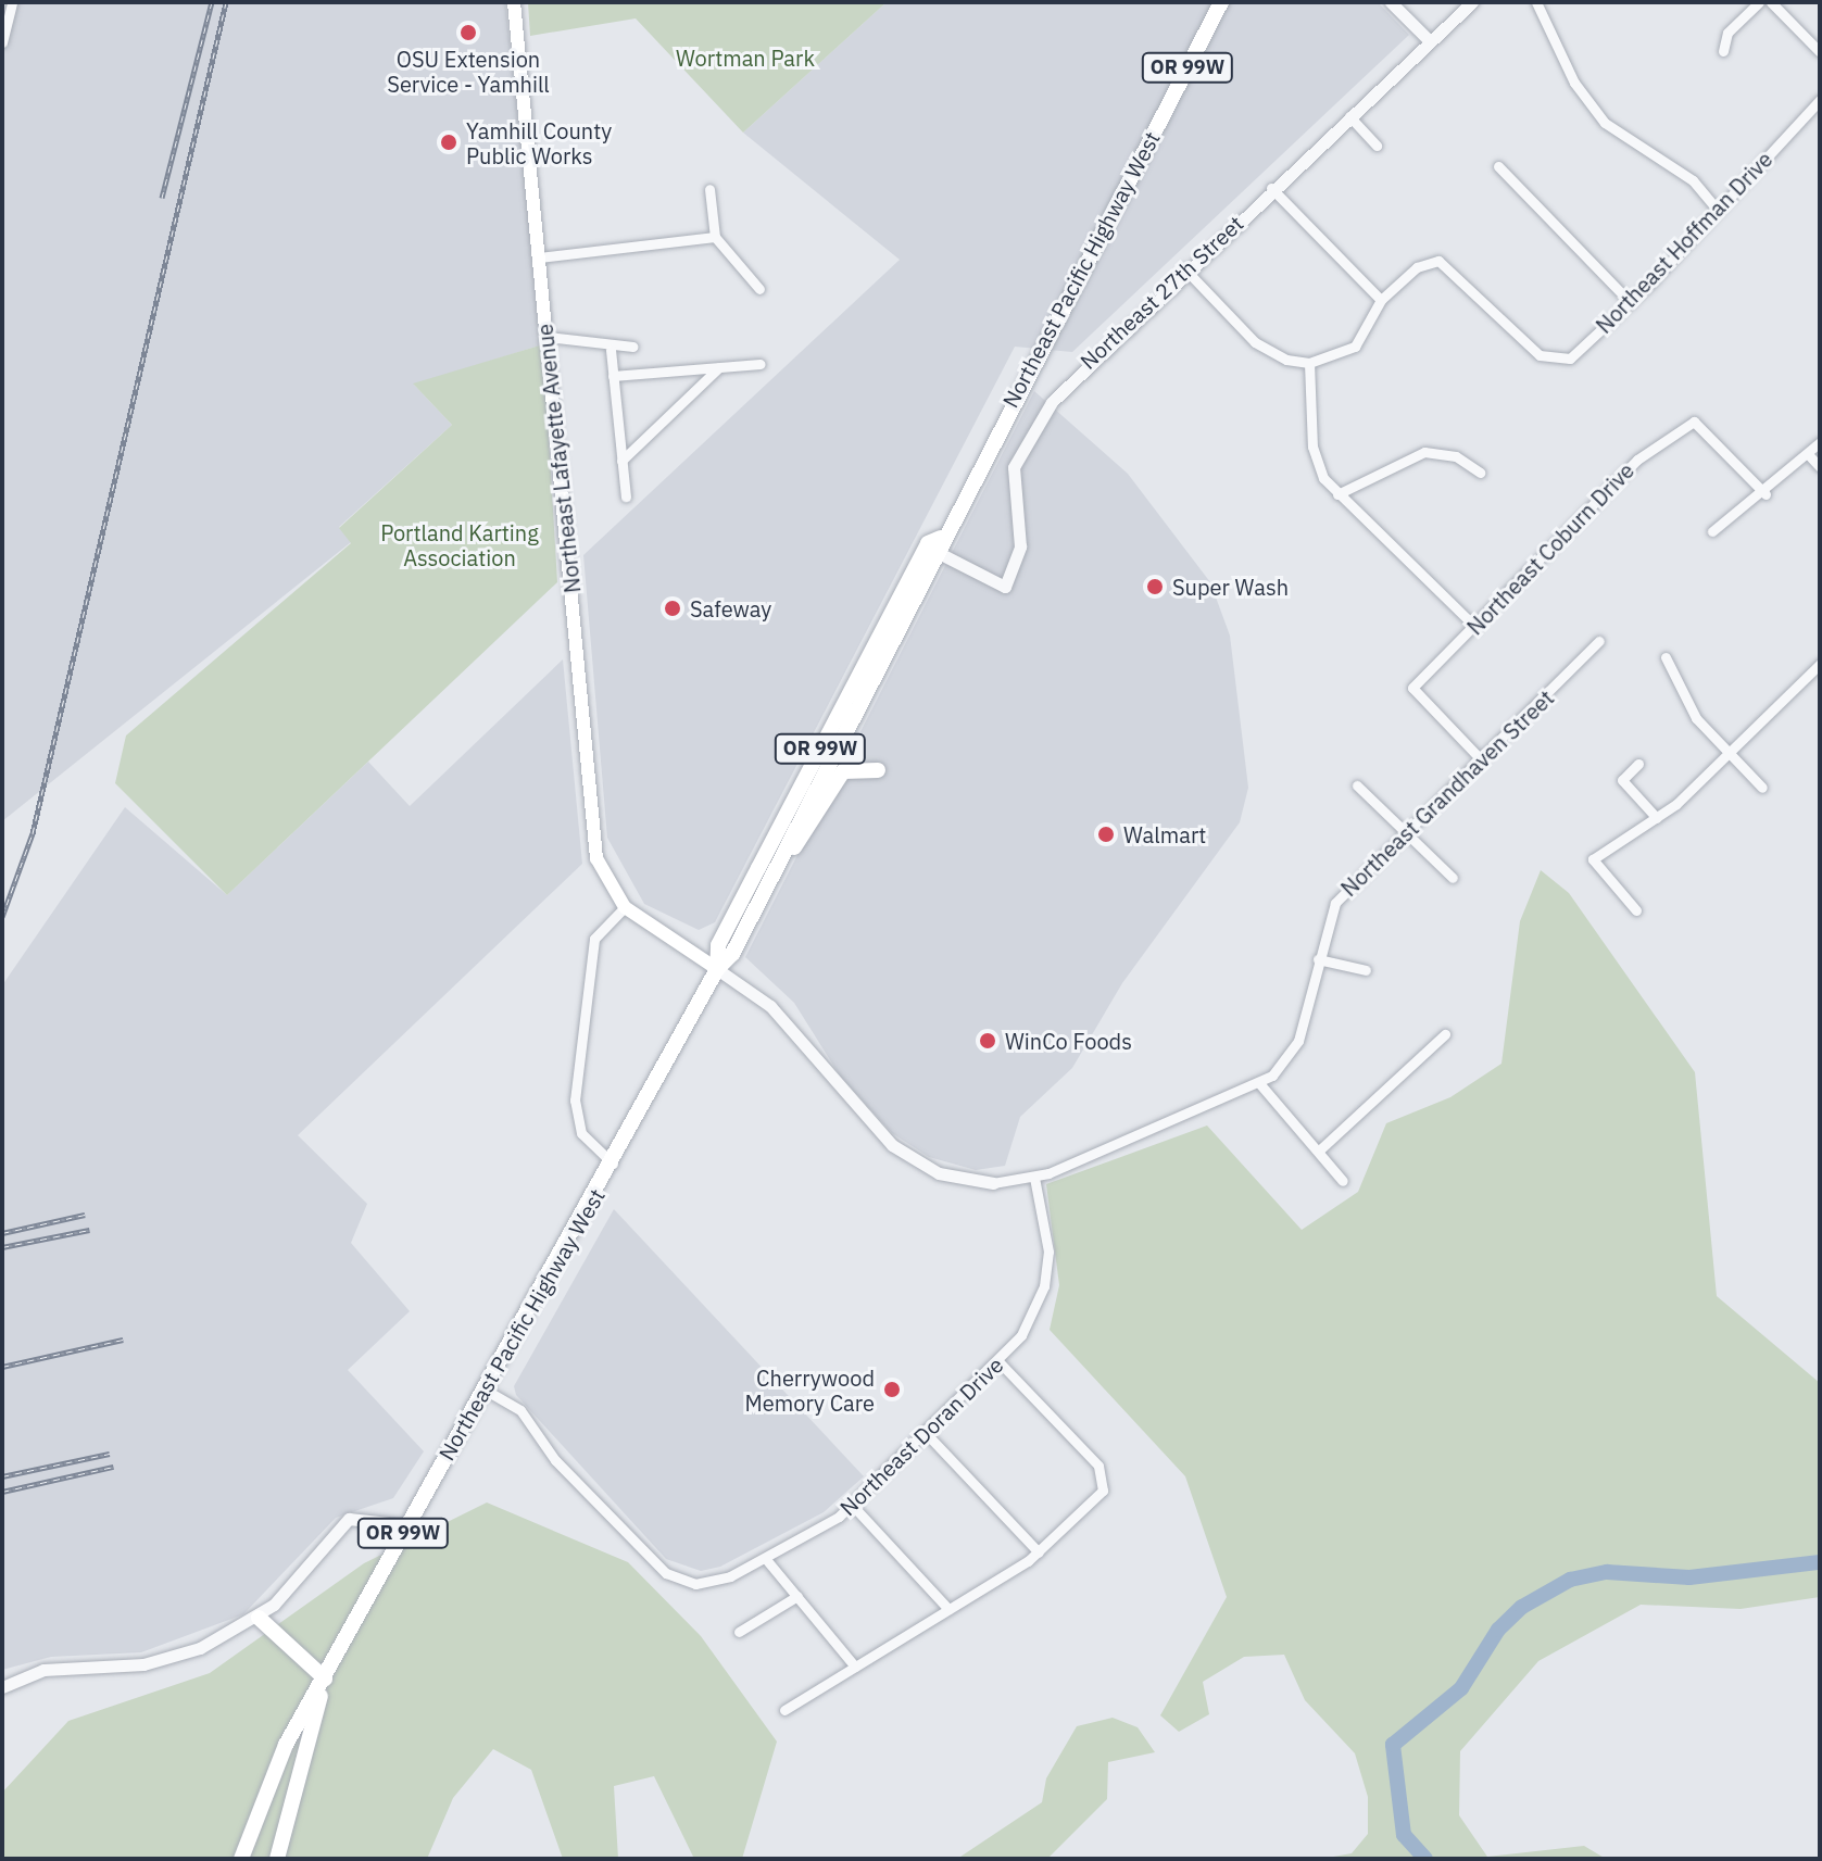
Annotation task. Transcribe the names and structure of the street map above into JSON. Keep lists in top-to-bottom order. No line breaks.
{"streets":{"highway":["OR 99W","Northeast Pacific Highway West"],"main road":["Northeast Lafayette Avenue"],"street":["Northeast Hoffman Drive","Northeast 27th Street","Northeast Coburn Drive","Northeast Grandhaven Street","Northeast Doran Drive"]},"crossings":[["OR 99W","Northeast Pacific Highway West"],["Northeast Pacific Highway West","Northeast 27th Street"],["Northeast Pacific Highway West","Northeast Lafayette Avenue"],["Northeast Pacific Highway West","Northeast Doran Drive"],["Northeast Coburn Drive","Northeast Grandhaven Street"],["Northeast Grandhaven Street","Northeast Doran Drive"]],"parks":["Wortman Park","Portland Karting Association"],"places":["OSU Extension Service - Yamhill","Yamhill County Public Works","Super Wash","Safeway","Walmart","WinCo Foods","Cherrywood Memory Care"]}
